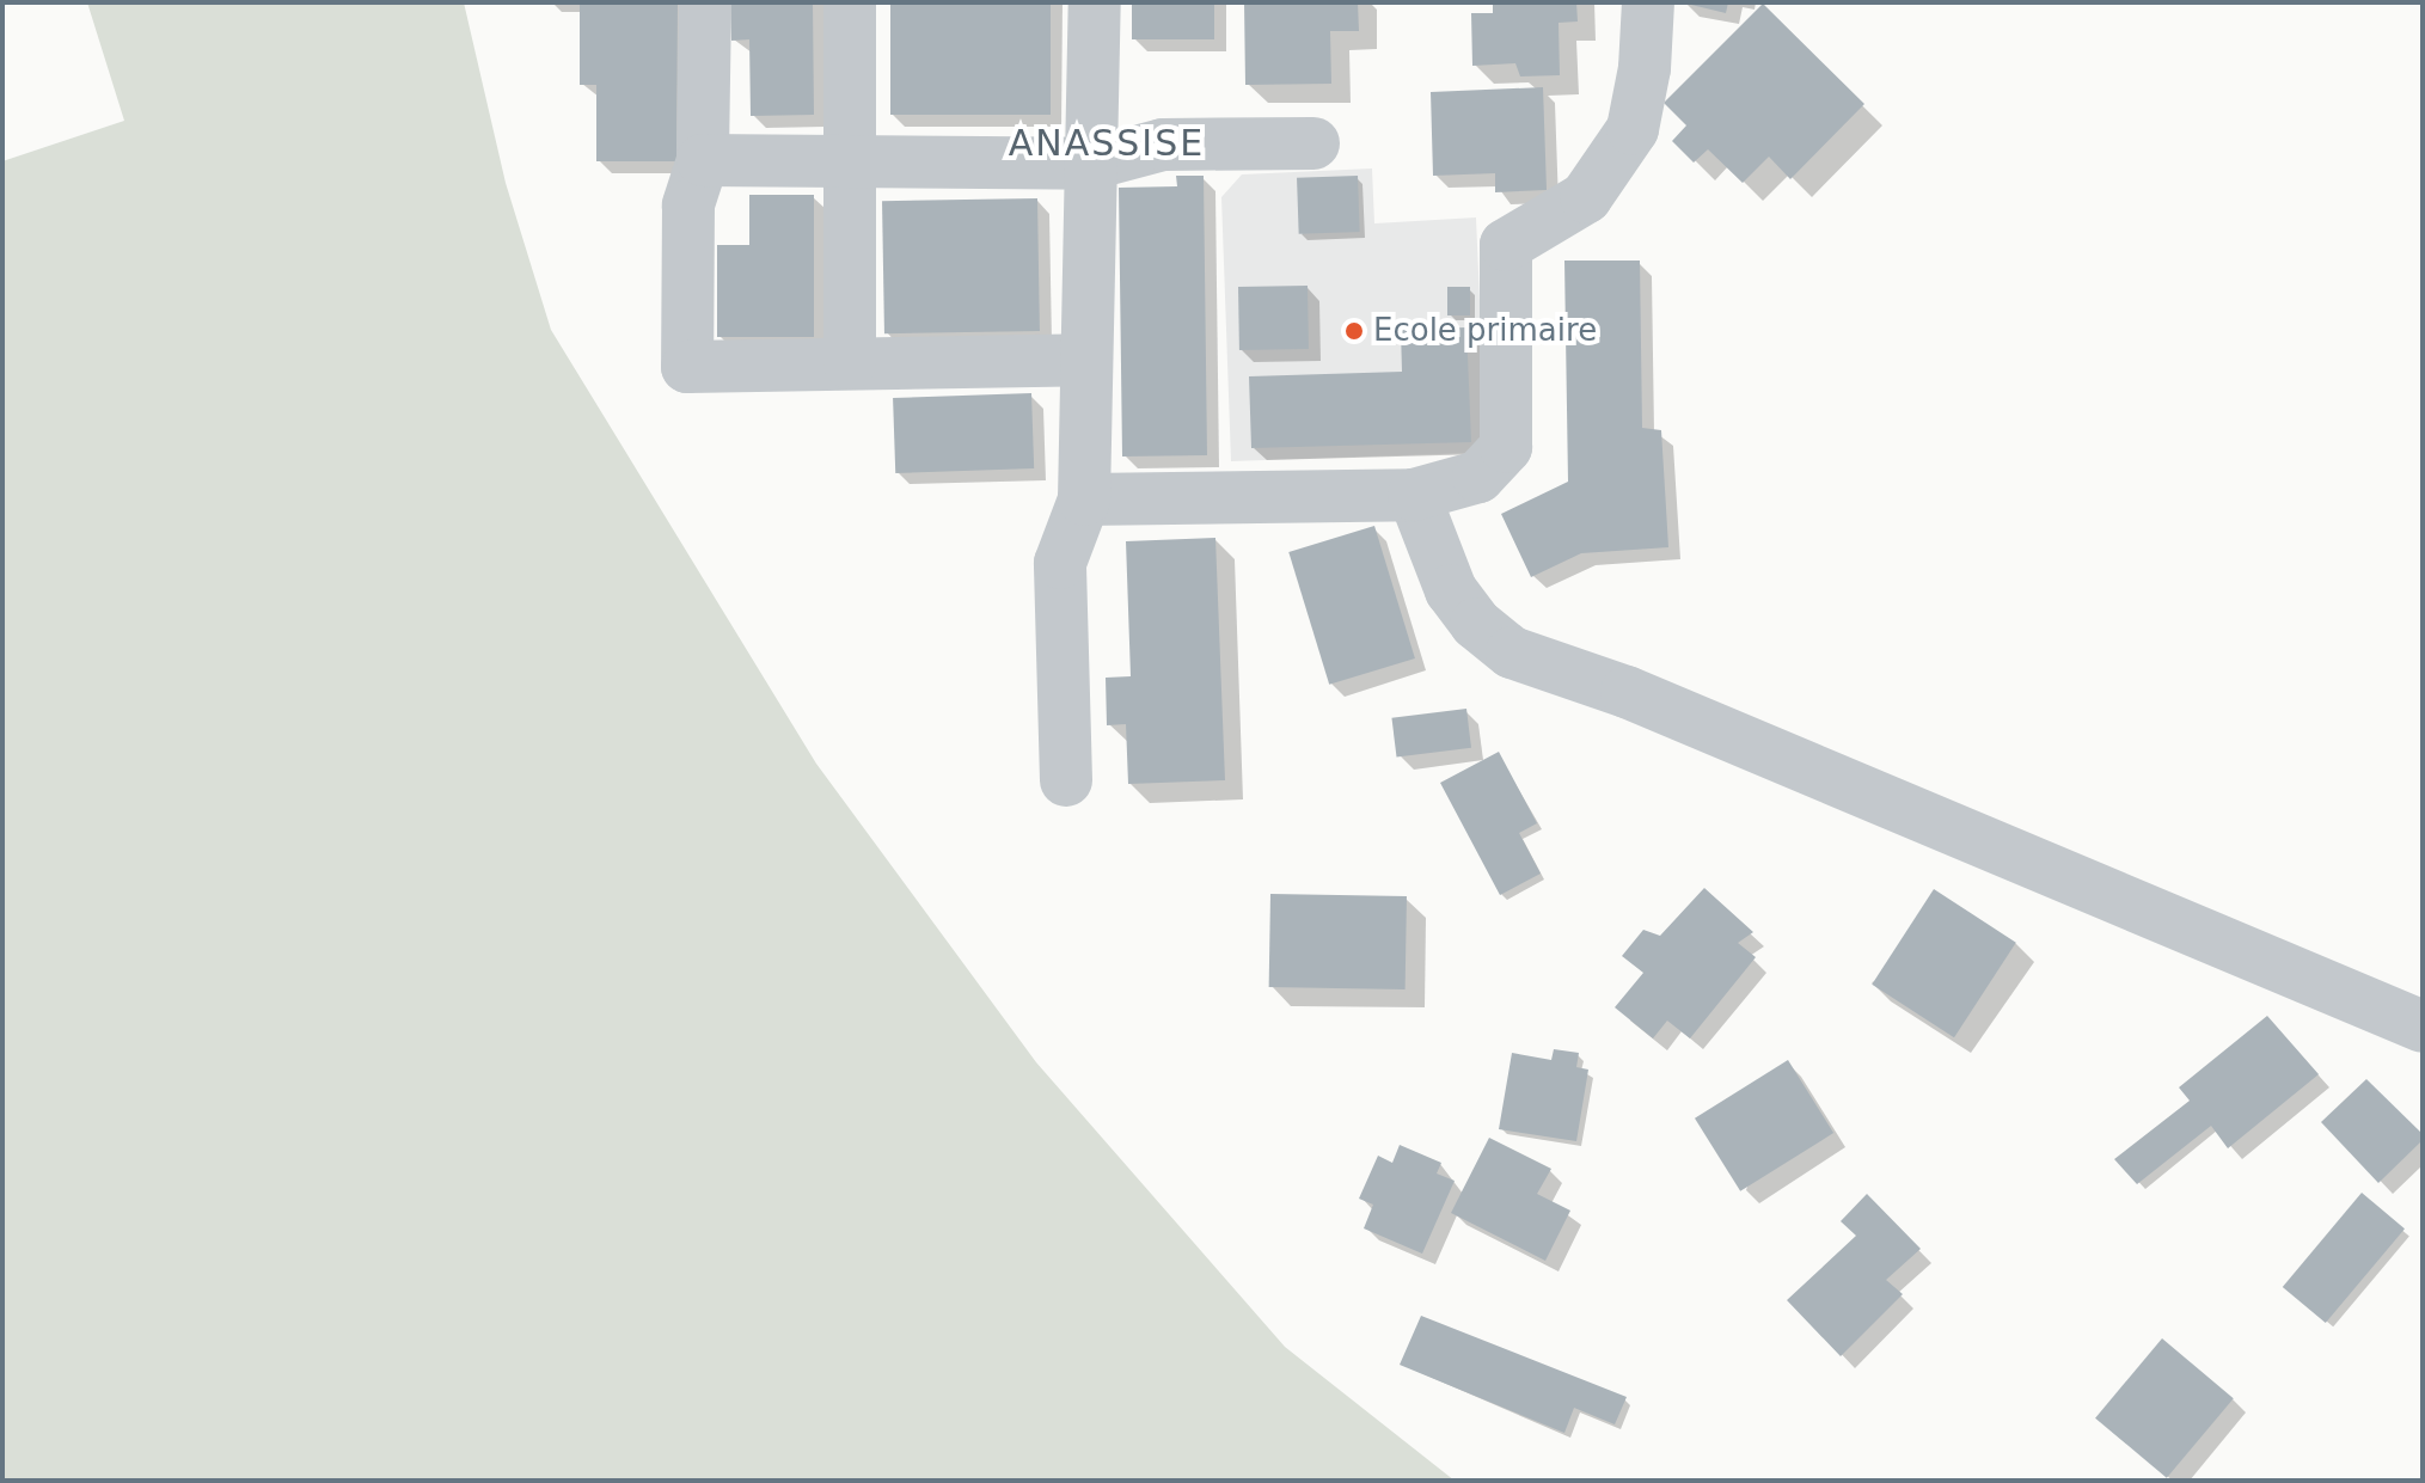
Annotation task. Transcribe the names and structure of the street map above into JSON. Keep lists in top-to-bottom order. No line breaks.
{"districts":["ANASSISE"],"places":["Ecole primaire"]}
